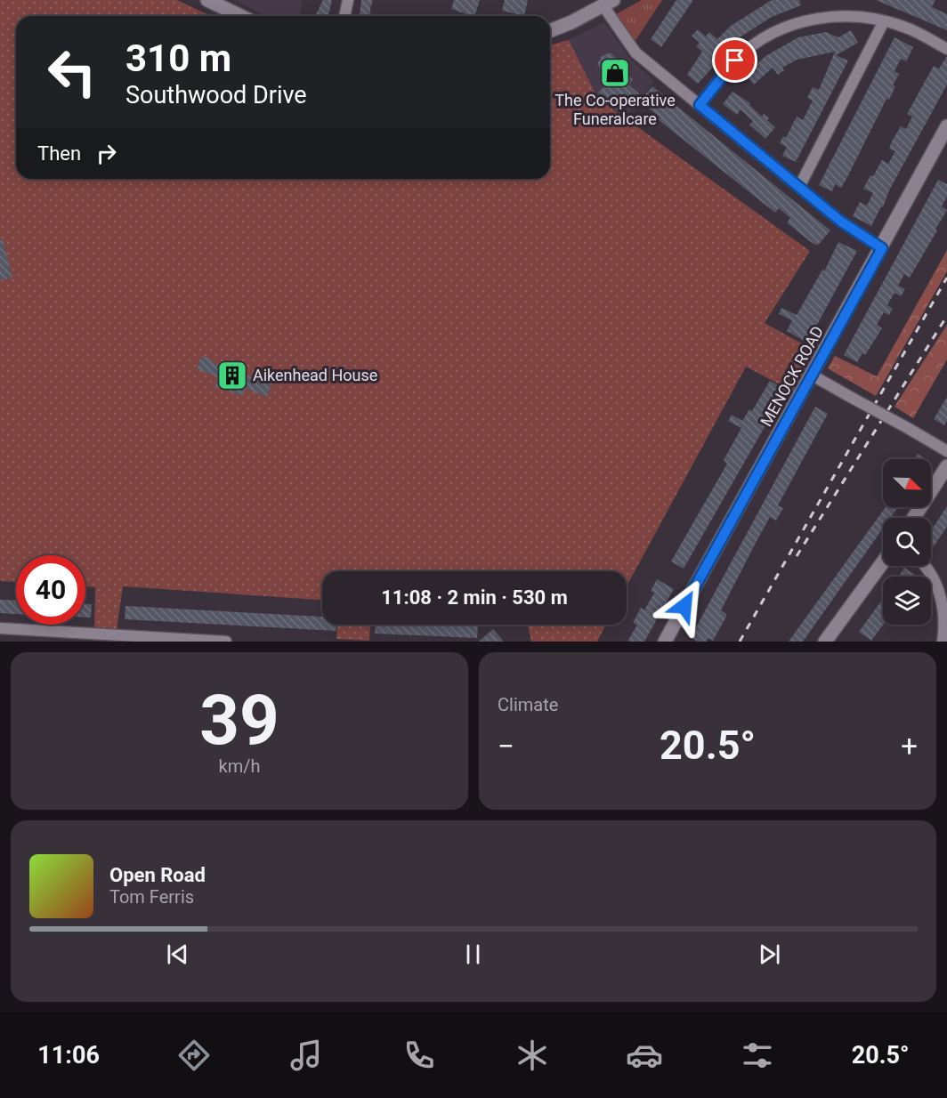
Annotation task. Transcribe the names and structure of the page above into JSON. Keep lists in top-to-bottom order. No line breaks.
{"streets":{"street":["MENOCK ROAD"]},"places":{"shop":["The Co-operative Funeralcare"],"building":["Aikenhead House"]},"north":"bottom right","page":{"turn":["310 m","Southwood Drive"],"then":"Then","limit":"40","trip":"11:08 · 2 min · 530 m","tile":[["39","km/h"],"Climate"],"heat":["−","20.5°","+"],"song":["Open Road","Tom Ferris"],"tabs":["11:06","20.5°"]}}
